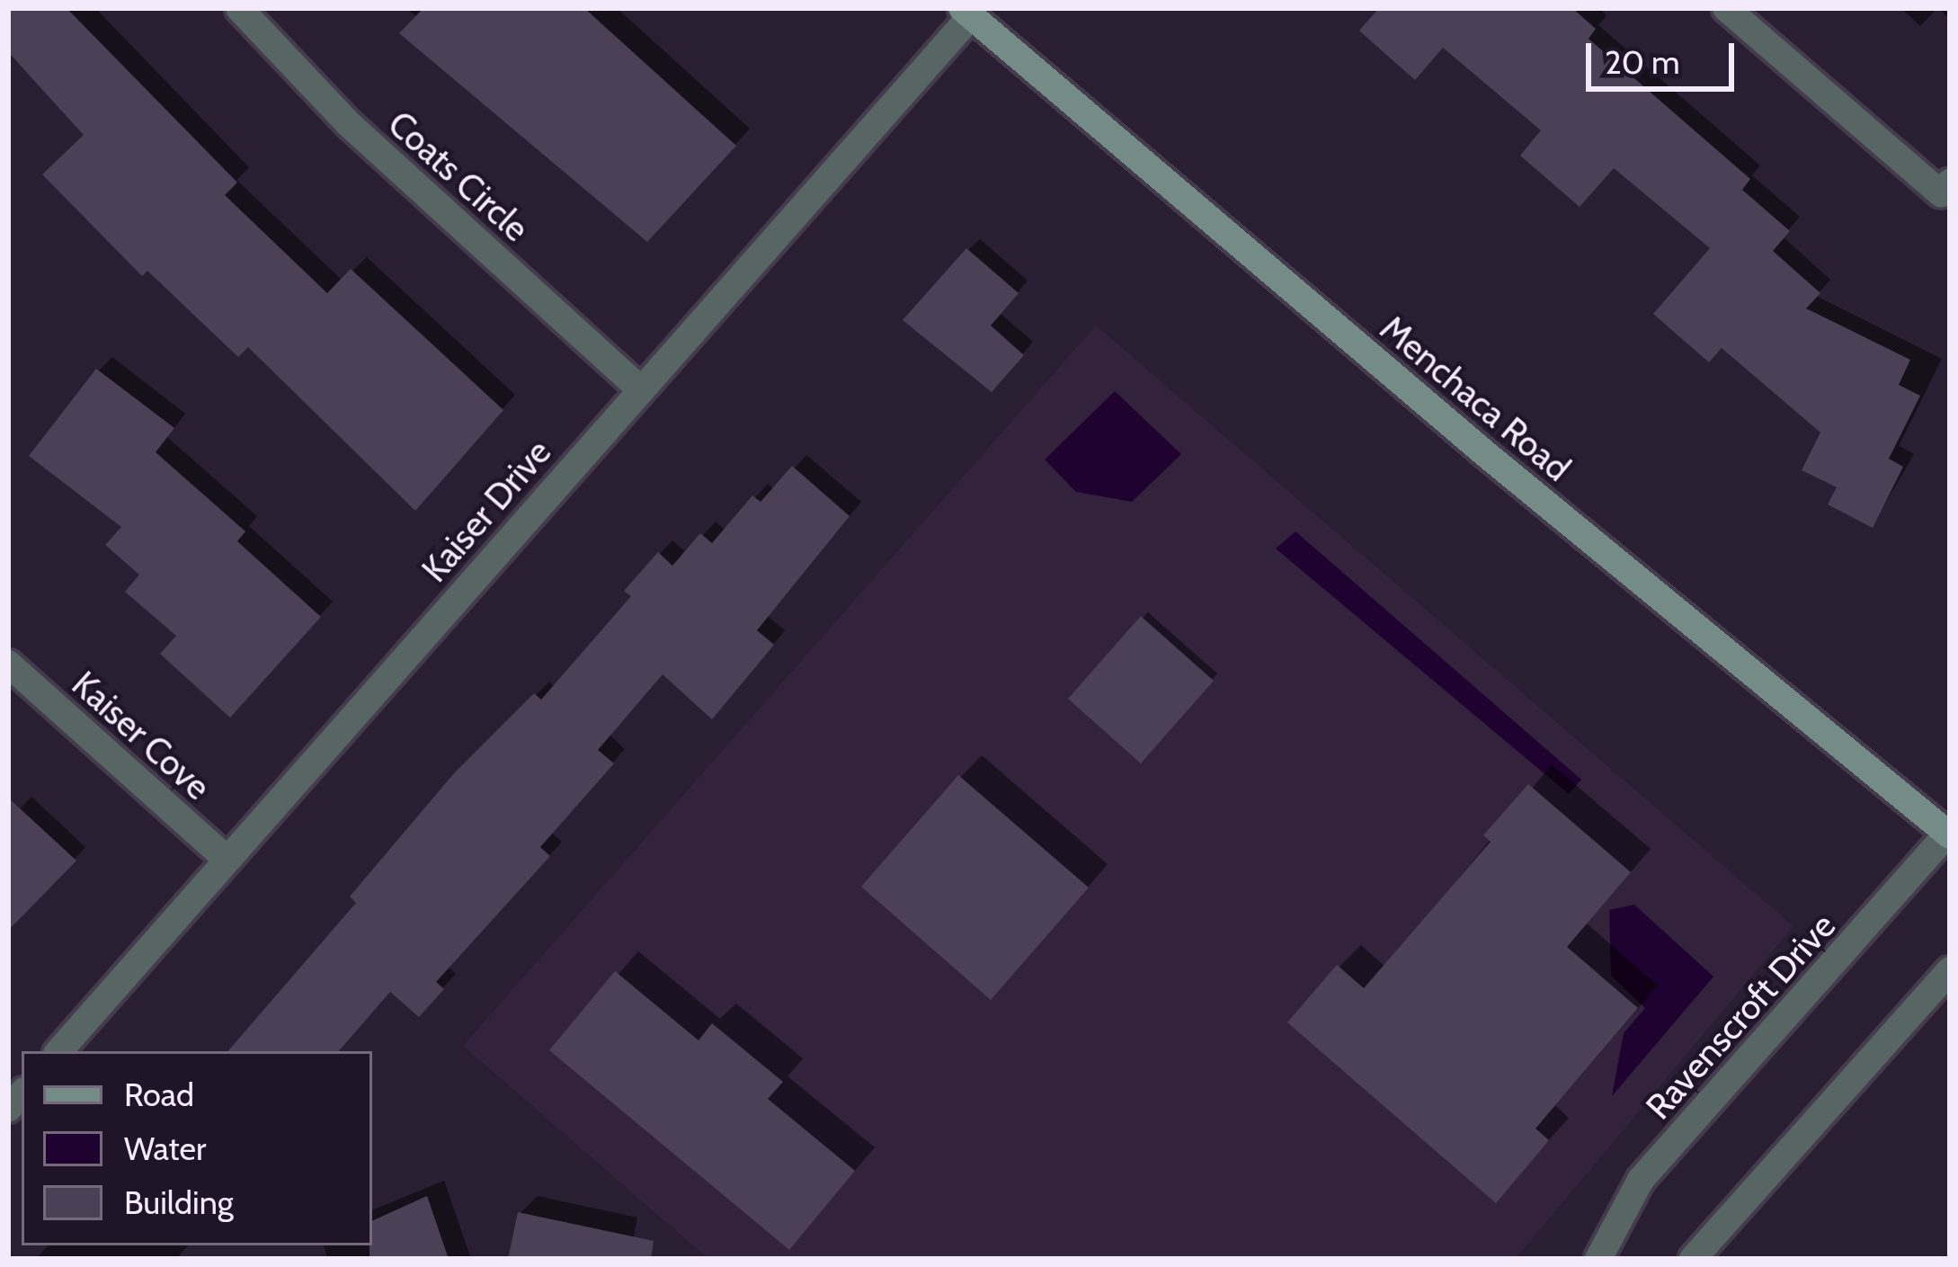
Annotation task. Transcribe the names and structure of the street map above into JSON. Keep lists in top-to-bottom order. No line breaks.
{"streets":{"main road":["Menchaca Road"],"street":["Coats Circle","Kaiser Drive","Kaiser Cove","Ravenscroft Drive"]},"crossings":[["Coats Circle","Kaiser Drive"],["Menchaca Road","Kaiser Drive"],["Menchaca Road","Ravenscroft Drive"],["Kaiser Drive","Kaiser Cove"]],"legend":["Road","Water","Building"],"scale_bar":"20 m"}
